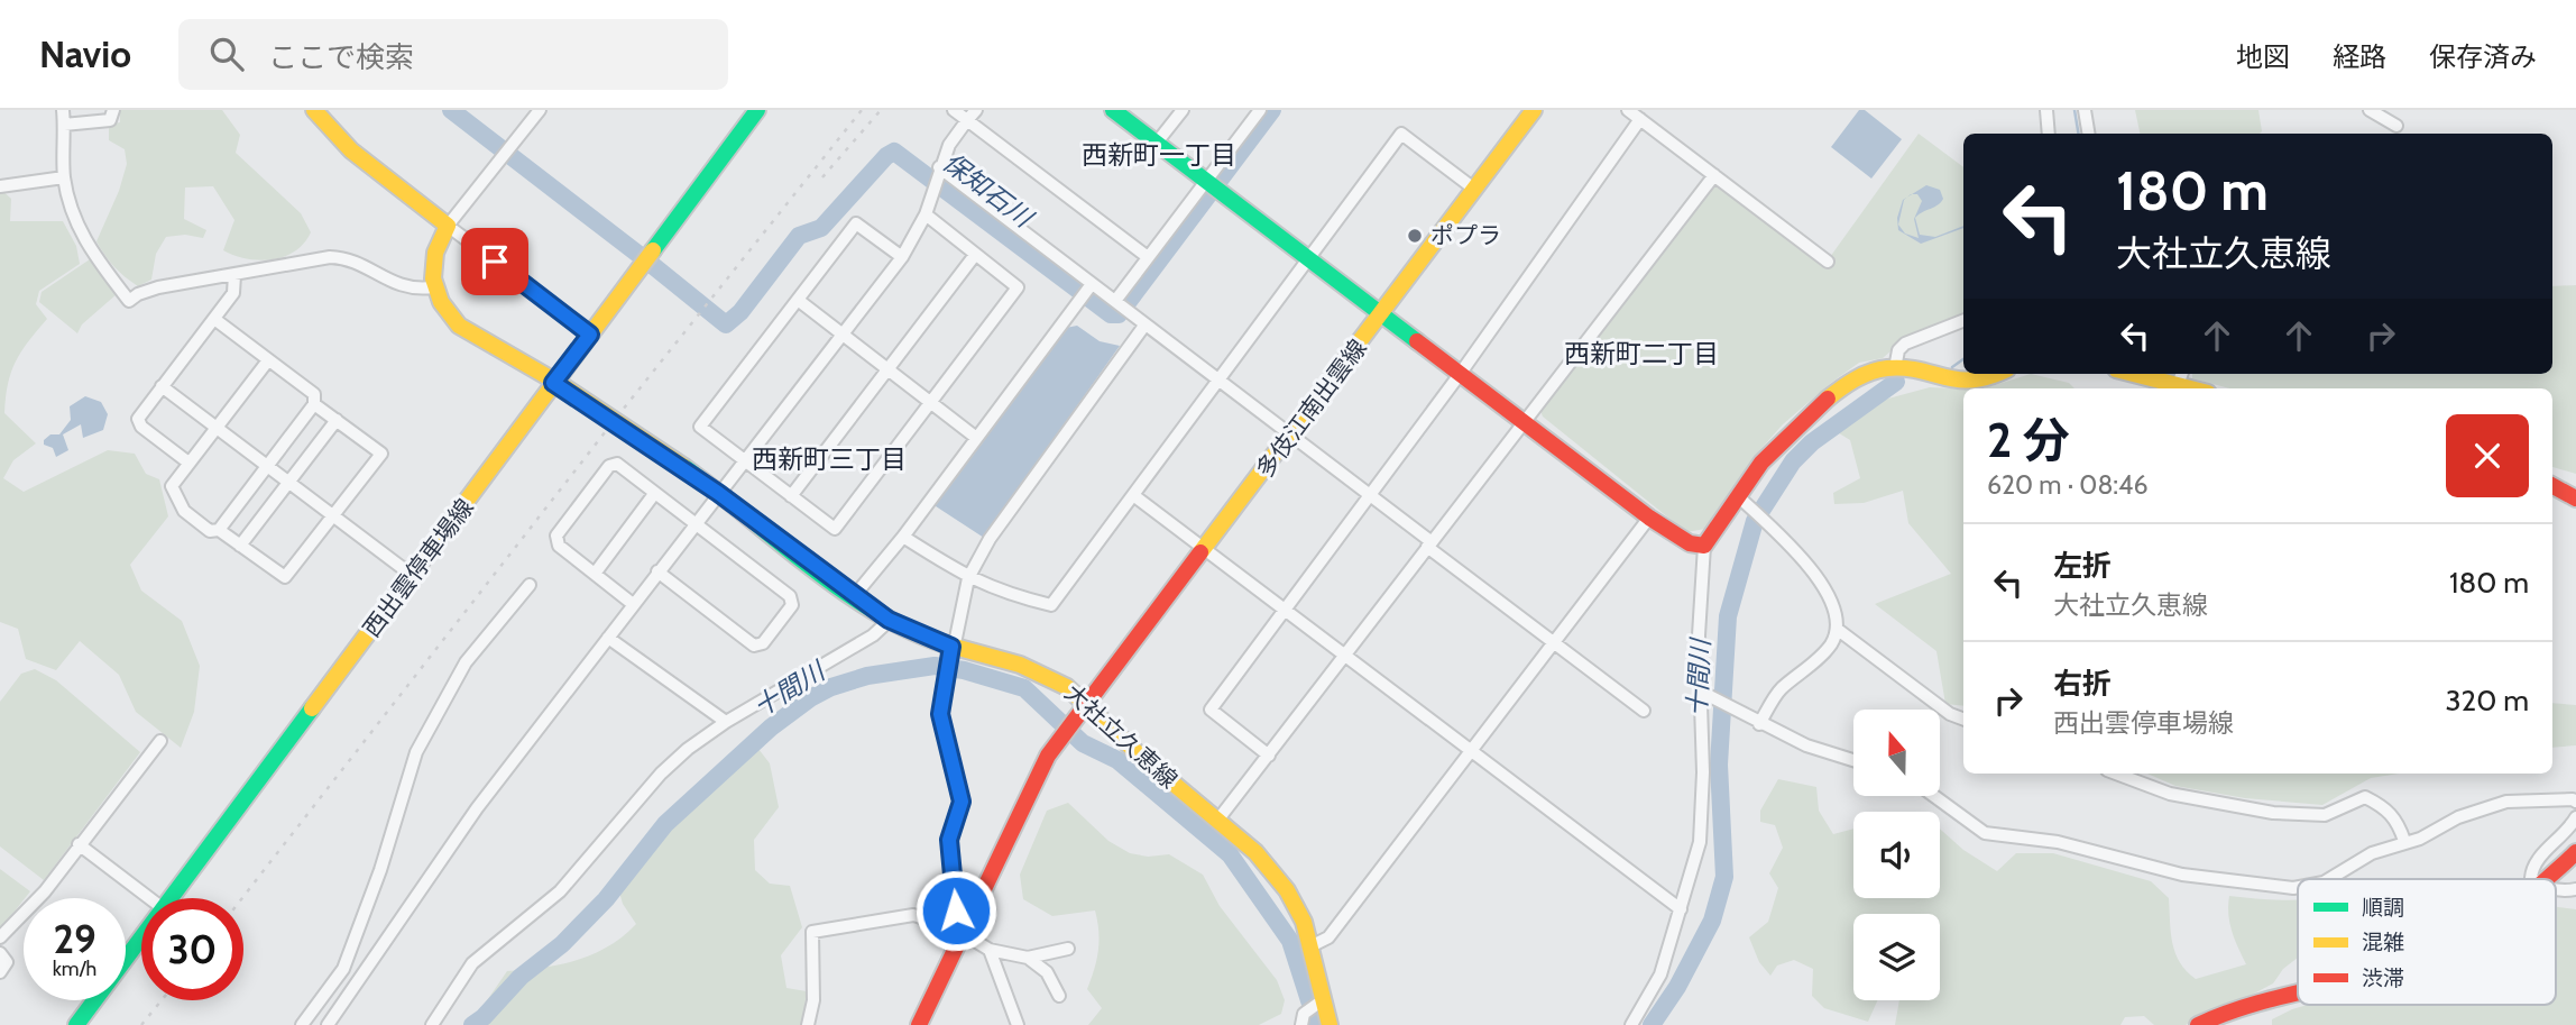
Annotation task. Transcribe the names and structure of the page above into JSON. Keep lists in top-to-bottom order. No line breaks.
{"streets":{"main road":["多伎江南出雲線","西出雲停車場線","大社立久恵線"]},"crossings":[["多伎江南出雲線","大社立久恵線"],["西出雲停車場線","大社立久恵線"]],"districts":["西新町一丁目","西新町二丁目","西新町三丁目"],"water":["保知石川","十間川"],"places":["ポプラ"],"legend":["順調","混雑","渋滞"],"north":"top","page":{"header":"Navio","search":"ここで検索","nav":["地図","経路","保存済み"],"turn":["180 m","大社立久恵線"],"heading":["2 分","620 m · 08:46"],"list":[{"name":"左折","note":"大社立久恵線","value":"180 m"},{"name":"右折","note":"西出雲停車場線","value":"320 m"}],"speed":"29 km/h","limit":"30"}}
